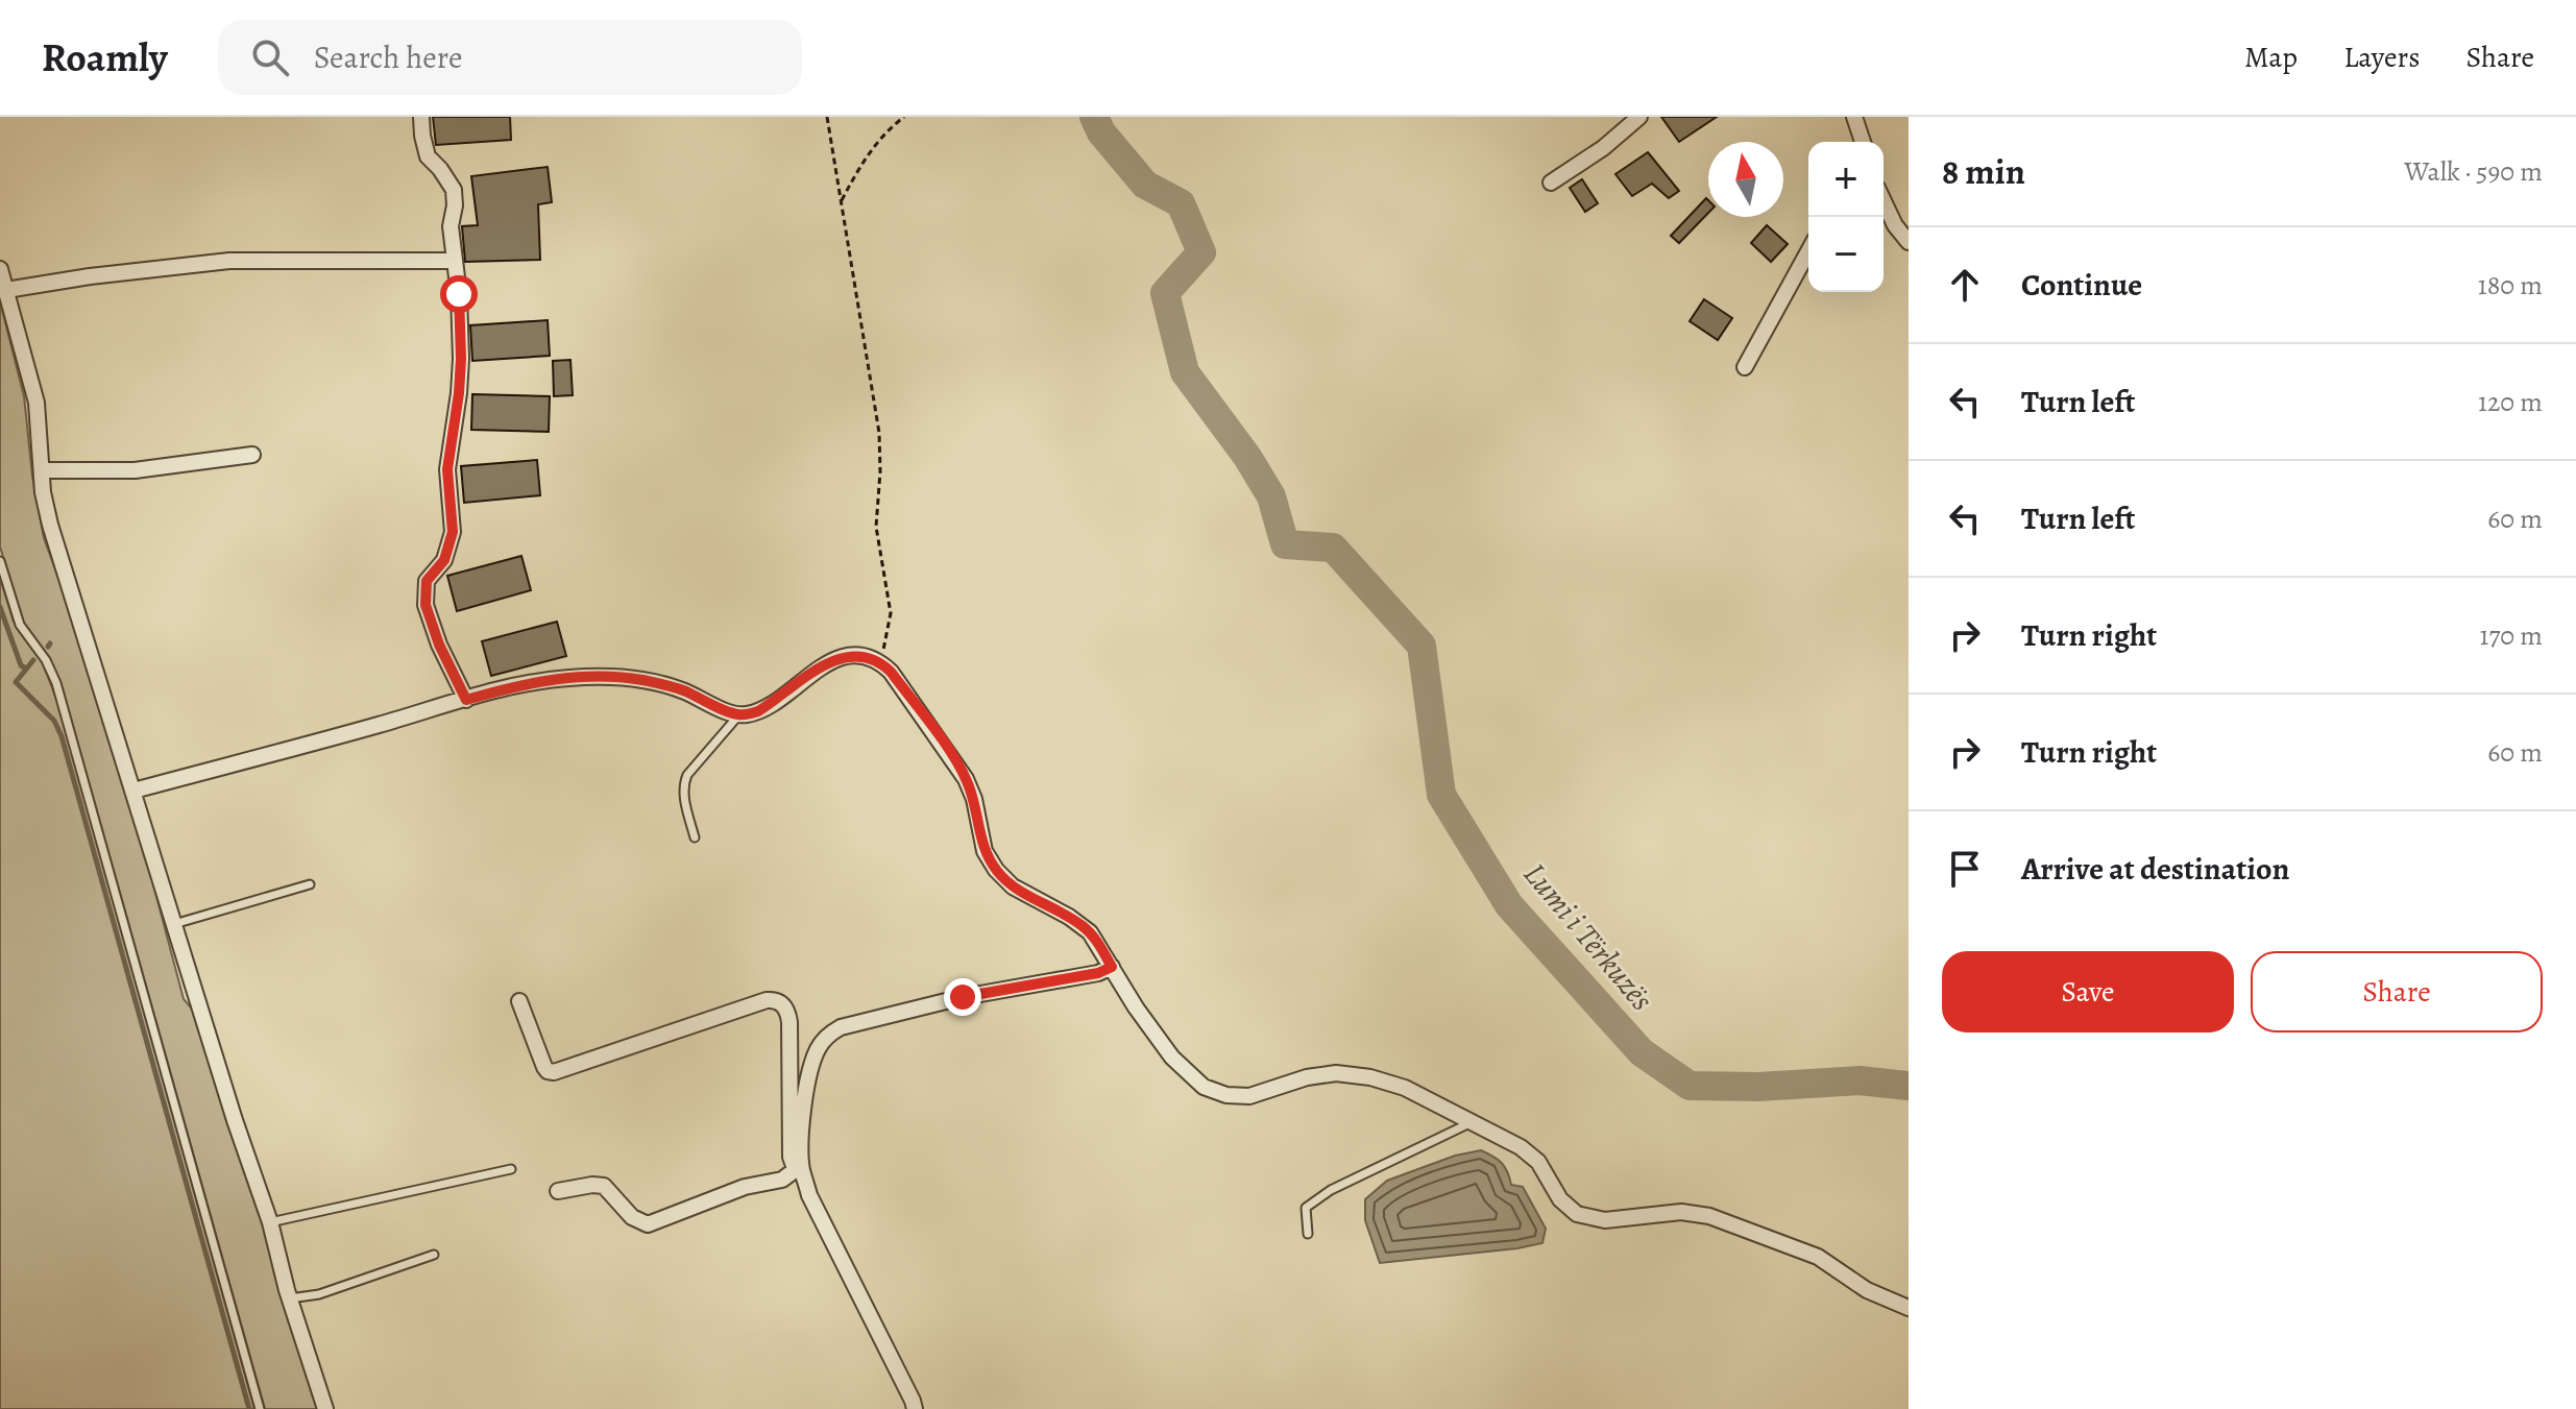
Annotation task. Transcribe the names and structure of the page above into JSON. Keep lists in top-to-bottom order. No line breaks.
{"water":["Lumi i Tërkuzës"],"north":"top","page":{"header":"Roamly","search":"Search here","nav":["Map","Layers","Share"],"heading":["8 min","Walk · 590 m"],"map_buttons":["+","−"],"list":[["Continue","180 m"],["Turn left","120 m"],["Turn left","60 m"],["Turn right","170 m"],["Turn right","60 m"],"Arrive at destination"],"buttons":["Save","Share"]}}
